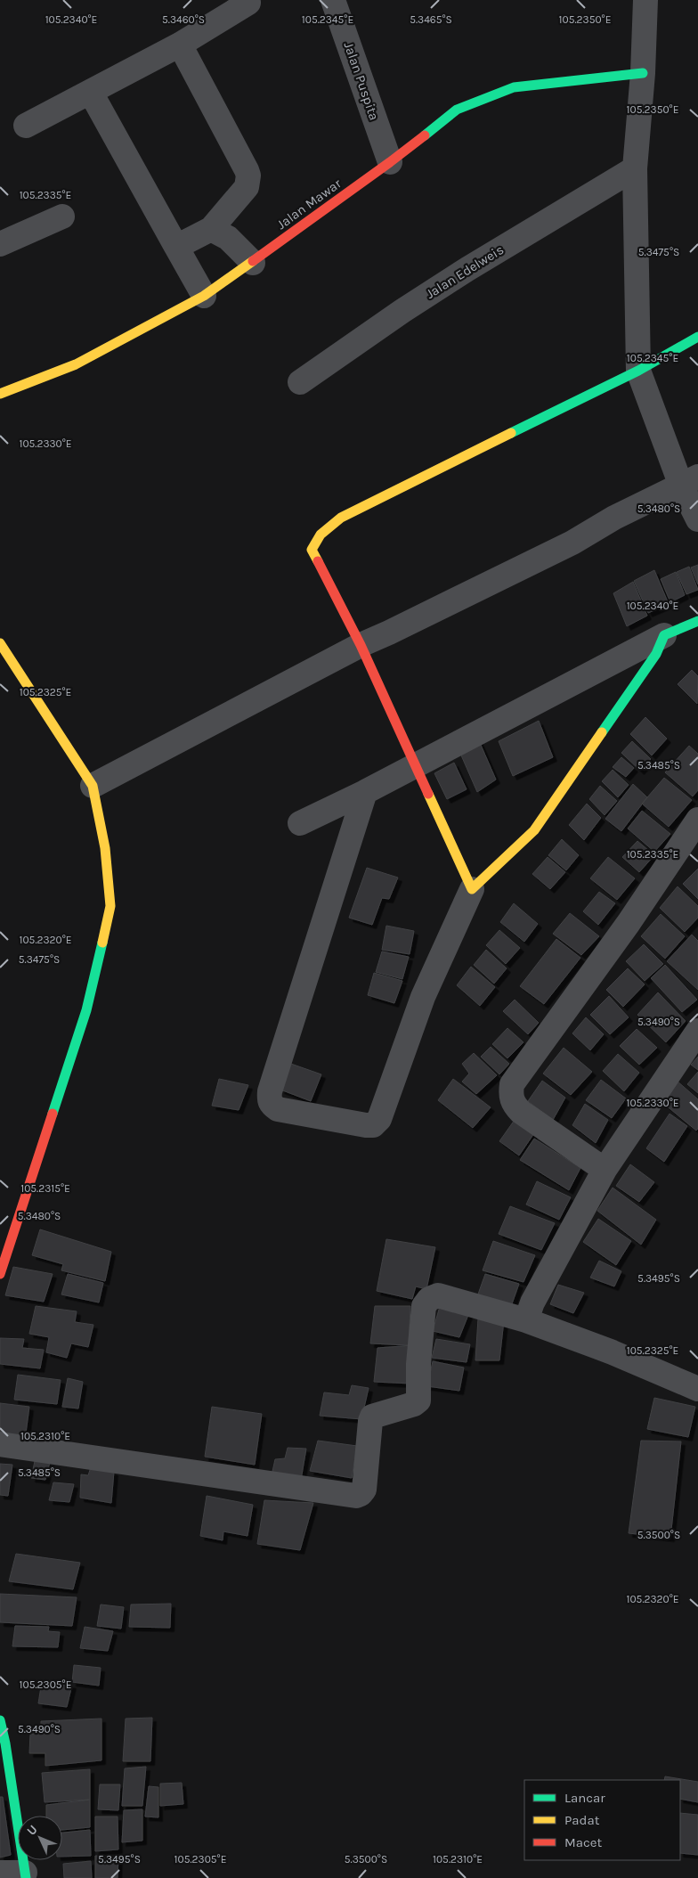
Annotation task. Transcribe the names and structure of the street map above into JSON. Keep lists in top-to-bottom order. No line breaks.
{"streets":{"street":["Jalan Puspita","Jalan Mawar","Jalan Edelweis"]},"crossings":[["Jalan Puspita","Jalan Mawar"]],"legend":["Lancar","Padat","Macet"],"north":"top left","coordinates":["105.2340°E","105.2345°E","105.2350°E","5.3460°S","5.3465°S","105.2335°E","5.3475°S","105.2330°E","5.3480°S","105.2325°E","5.3485°S","105.2320°E","5.3490°S","105.2315°E","5.3495°S","105.2310°E","5.3500°S","105.2305°E"]}
